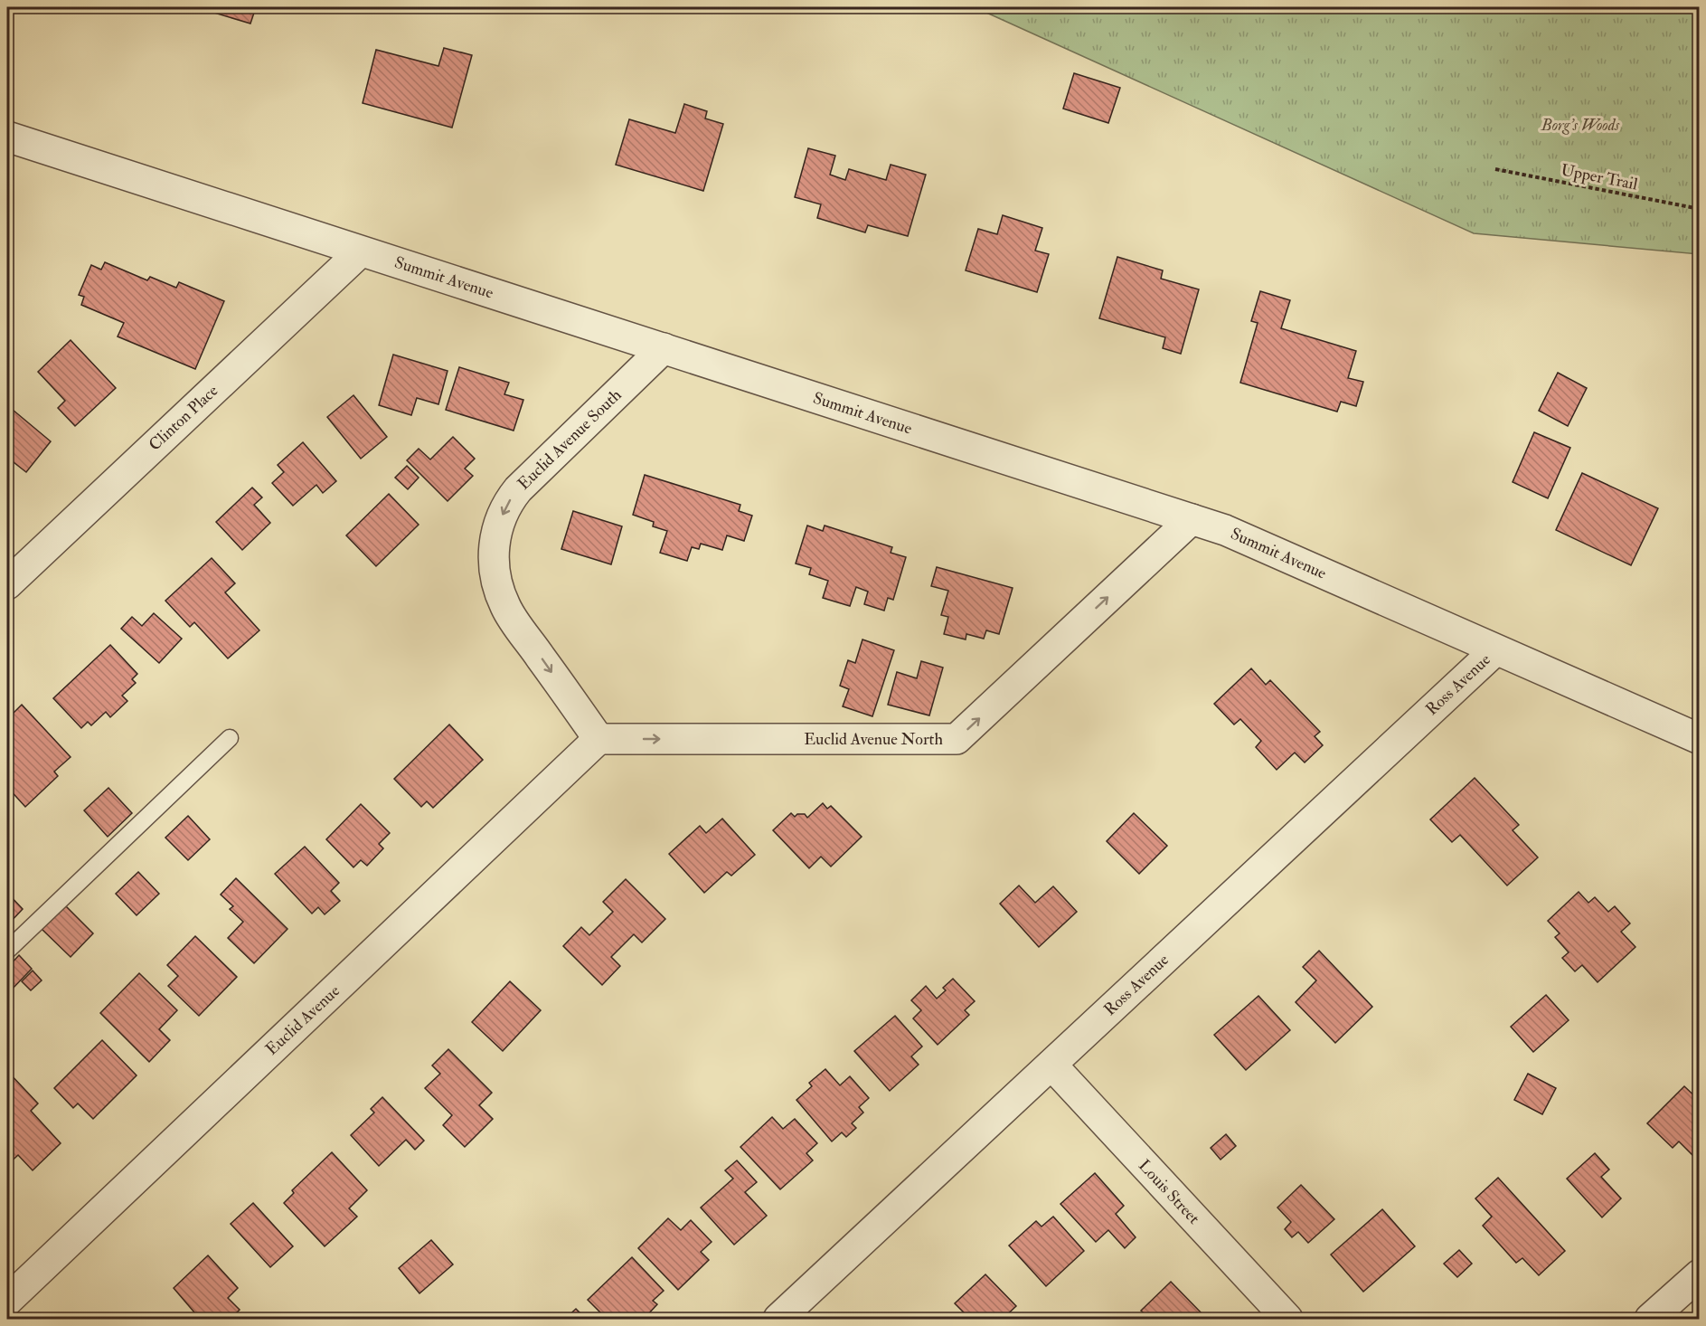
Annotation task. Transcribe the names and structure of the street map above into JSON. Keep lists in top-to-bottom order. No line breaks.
{"streets":{"street":["Summit Avenue","Clinton Place","Euclid Avenue South","Ross Avenue","Euclid Avenue North","Euclid Avenue","Louis Street"],"path":["Upper Trail"]},"crossings":[["Summit Avenue","Clinton Place"],["Summit Avenue","Euclid Avenue South"],["Summit Avenue","Ross Avenue"],["Summit Avenue","Euclid Avenue North"],["Euclid Avenue South","Euclid Avenue North"],["Euclid Avenue South","Euclid Avenue"],["Ross Avenue","Louis Street"],["Euclid Avenue North","Euclid Avenue"]],"one_way":["Euclid Avenue South","Euclid Avenue North"],"parks":["Borg's Woods"]}
